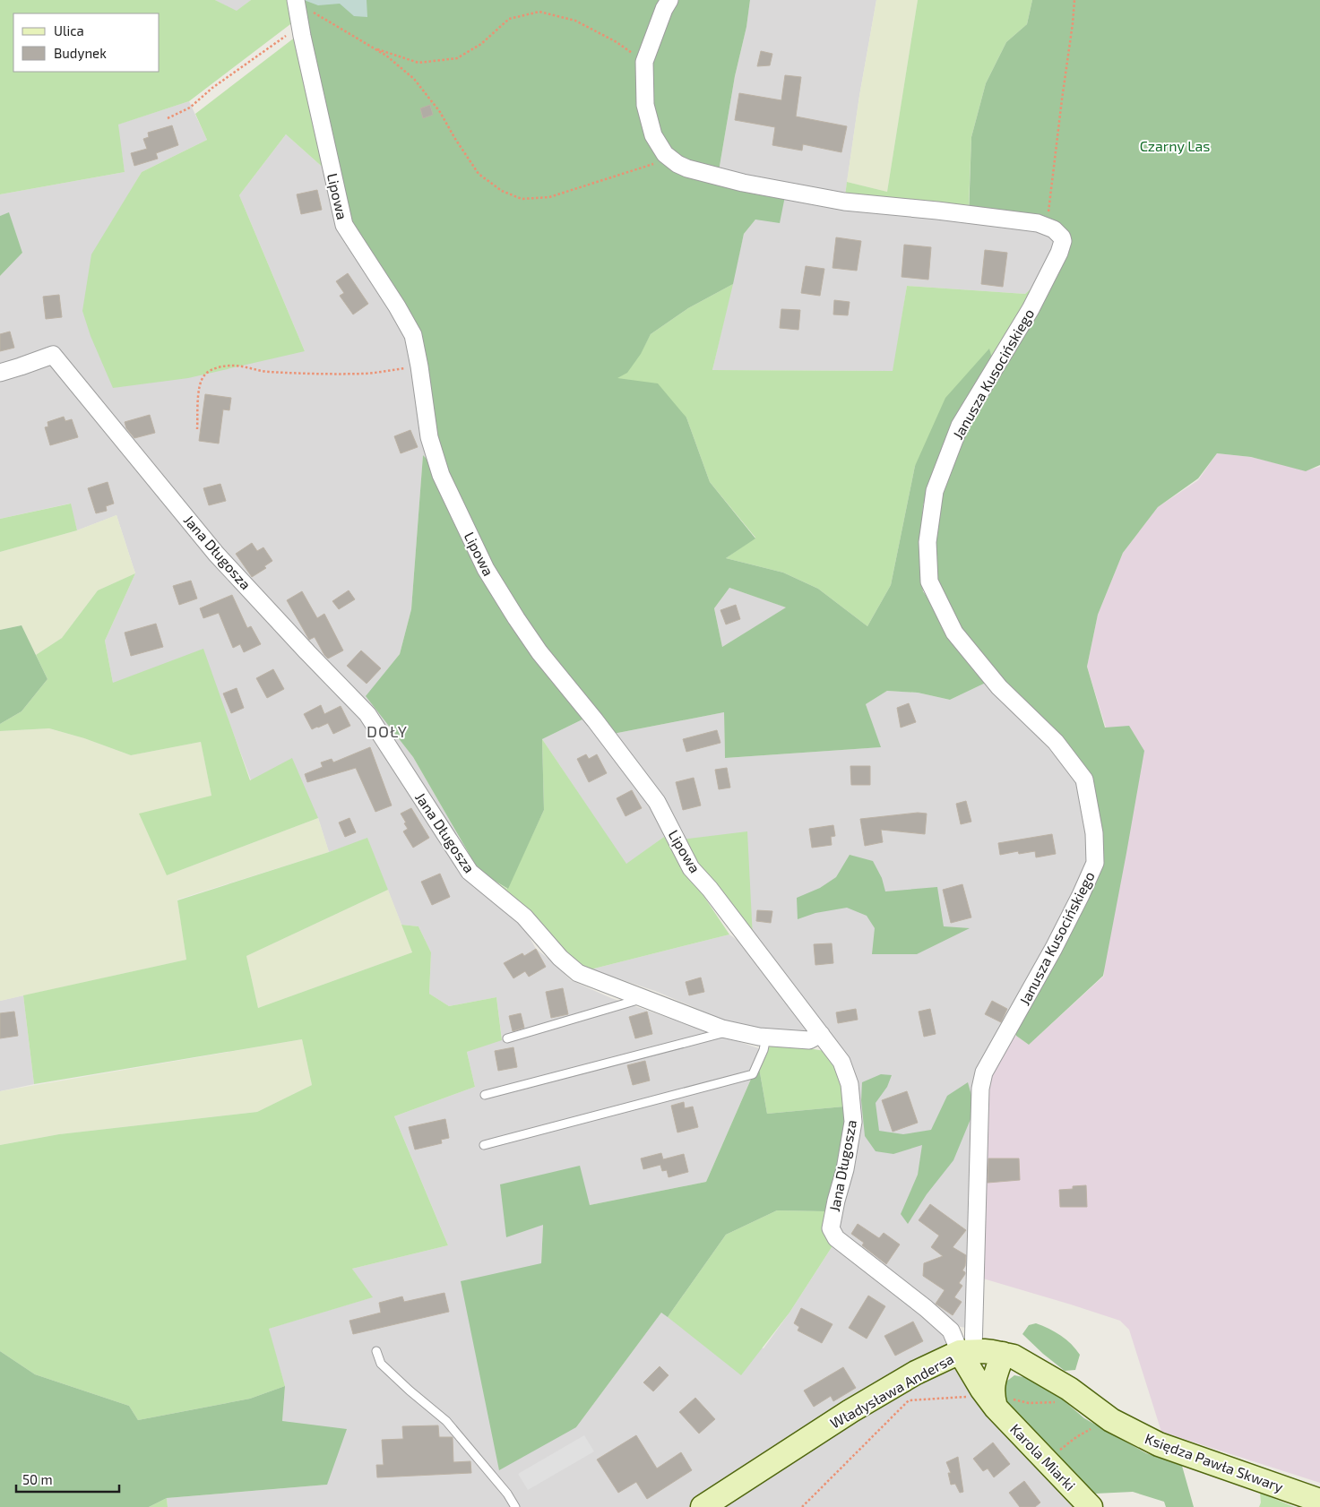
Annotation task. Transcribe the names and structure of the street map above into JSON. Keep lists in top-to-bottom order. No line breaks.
{"streets":{"main road":["Władysława Andersa","Karola Miarki","Księdza Pawła Skwary"],"street":["Lipowa","Janusza Kusocińskiego","Jana Długosza"]},"crossings":[["Lipowa","Jana Długosza"],["Janusza Kusocińskiego","Jana Długosza"],["Janusza Kusocińskiego","Władysława Andersa"],["Janusza Kusocińskiego","Karola Miarki"],["Jana Długosza","Władysława Andersa"],["Jana Długosza","Karola Miarki"],["Władysława Andersa","Karola Miarki"],["Władysława Andersa","Księdza Pawła Skwary"]],"districts":["DOŁY"],"parks":["Czarny Las"],"legend":["Ulica","Budynek"],"scale_bar":"50 m"}
